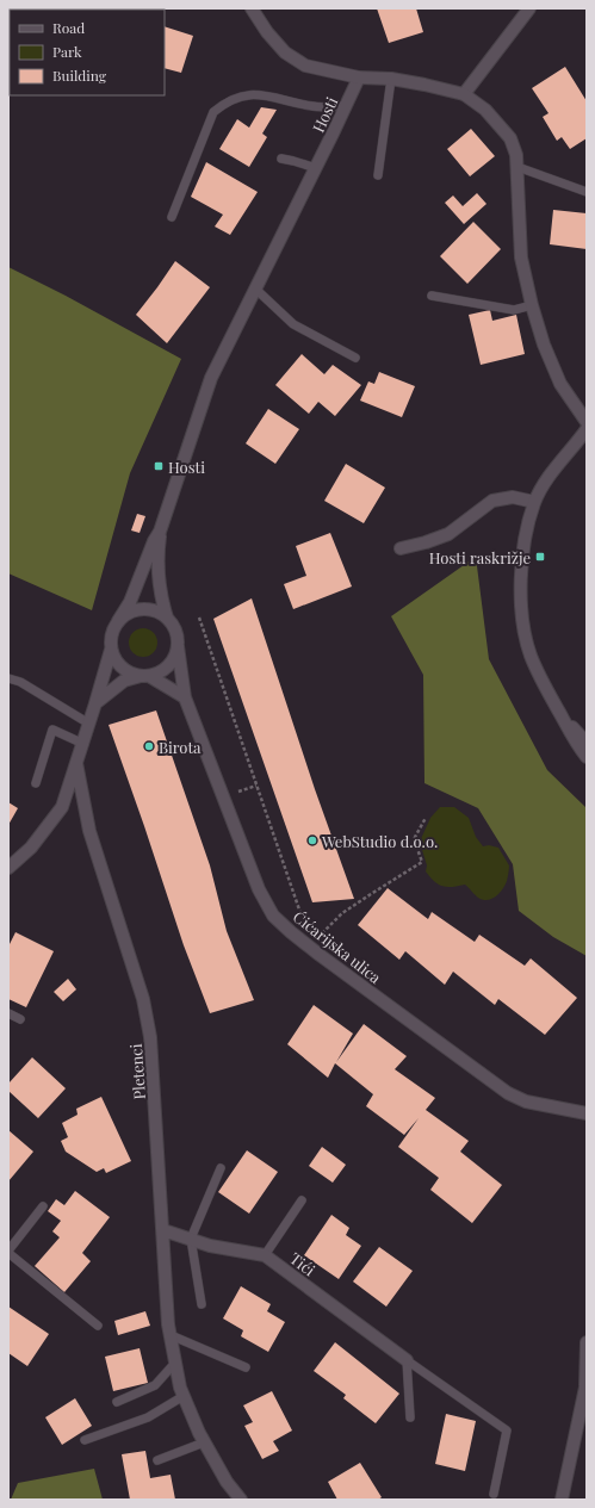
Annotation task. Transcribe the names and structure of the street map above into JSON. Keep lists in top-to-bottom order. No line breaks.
{"streets":{"street":["Hosti","Ćićarijska ulica","Pletenci","Tići"]},"crossings":[["Hosti","Ćićarijska ulica"],["Hosti","Pletenci"],["Ćićarijska ulica","Pletenci"],["Pletenci","Tići"]],"places":{"transit":["Hosti","Hosti raskrižje"],"other":["Birota","WebStudio d.o.o."]},"legend":["Road","Park","Building"]}
